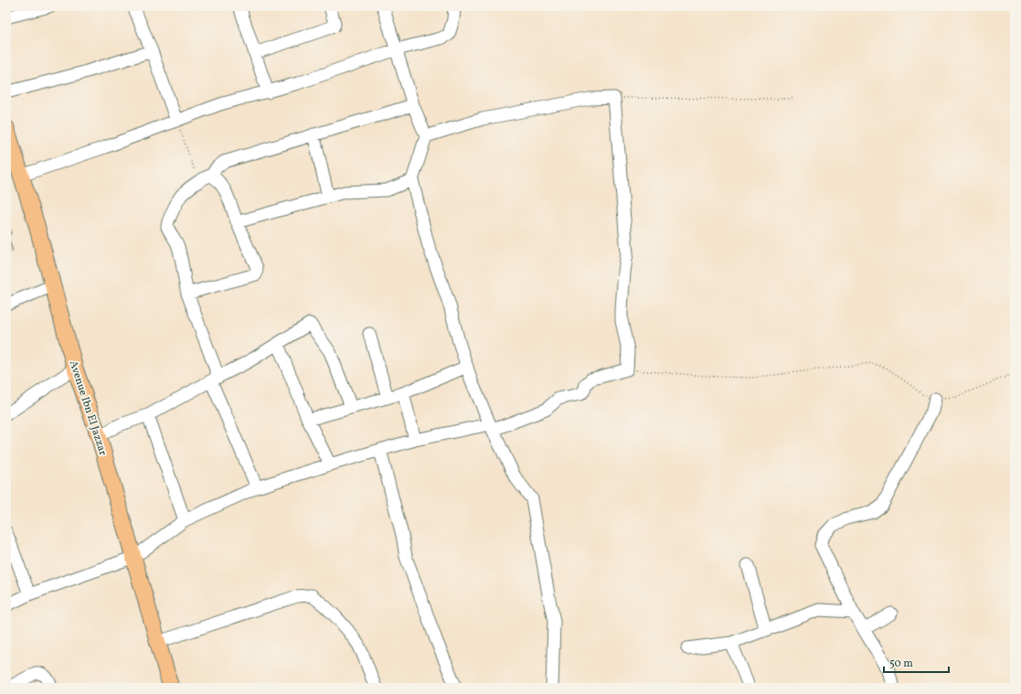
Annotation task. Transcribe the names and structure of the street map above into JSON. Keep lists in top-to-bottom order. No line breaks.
{"streets":{"main road":["Avenue Ibn El Jazzar"]},"scale_bar":"50 m"}
